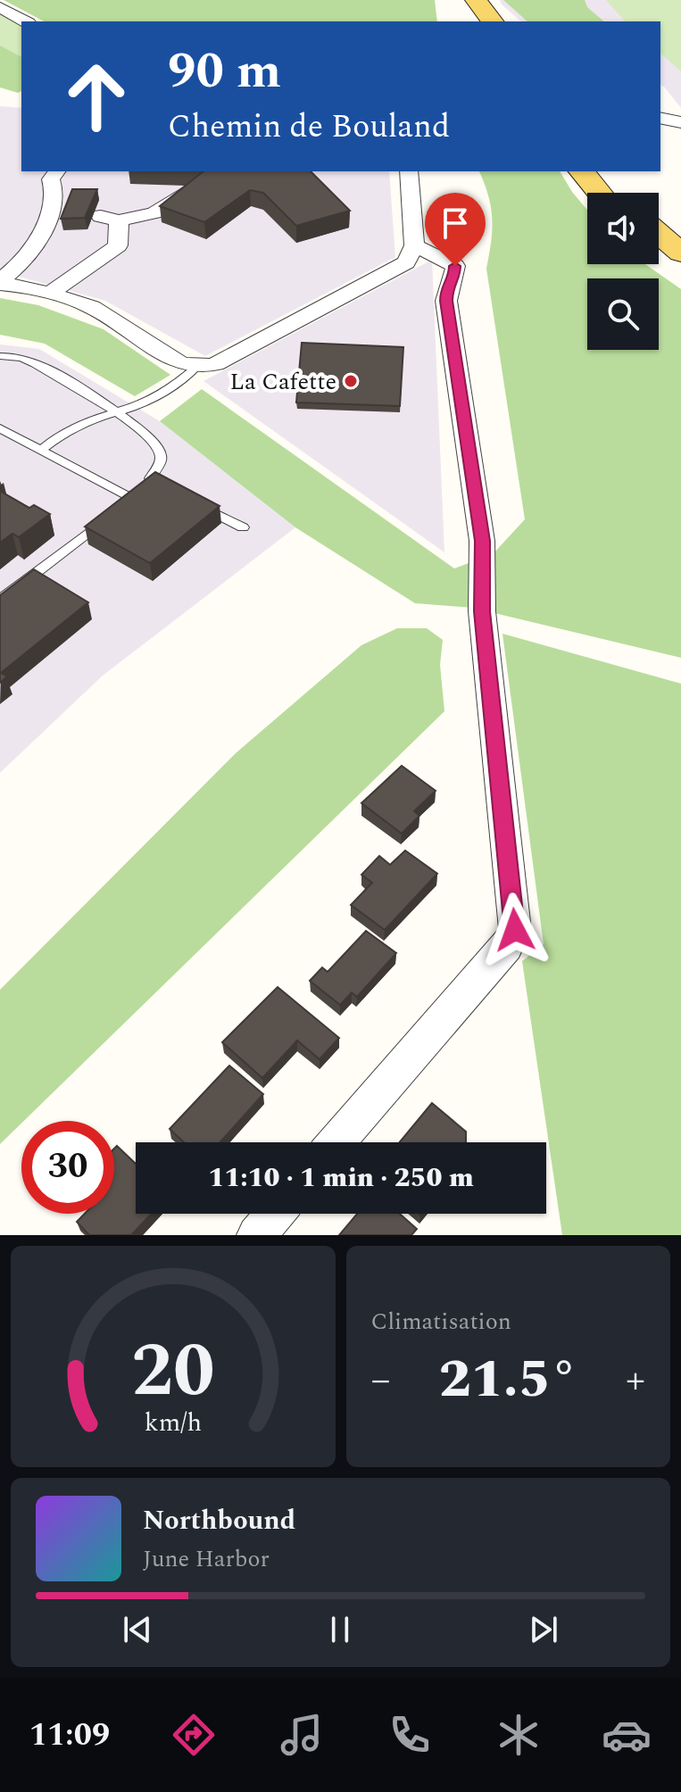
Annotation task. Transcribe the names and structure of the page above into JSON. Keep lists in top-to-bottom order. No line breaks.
{"places":["La Cafette"],"page":{"turn":["90 m","Chemin de Bouland"],"limit":"30","trip":"11:10 · 1 min · 250 m","tile":"Climatisation","heat":["−","21.5°","+"],"song":["Northbound","June Harbor"],"tabs":"11:09","gauge":["20","km/h"]}}
